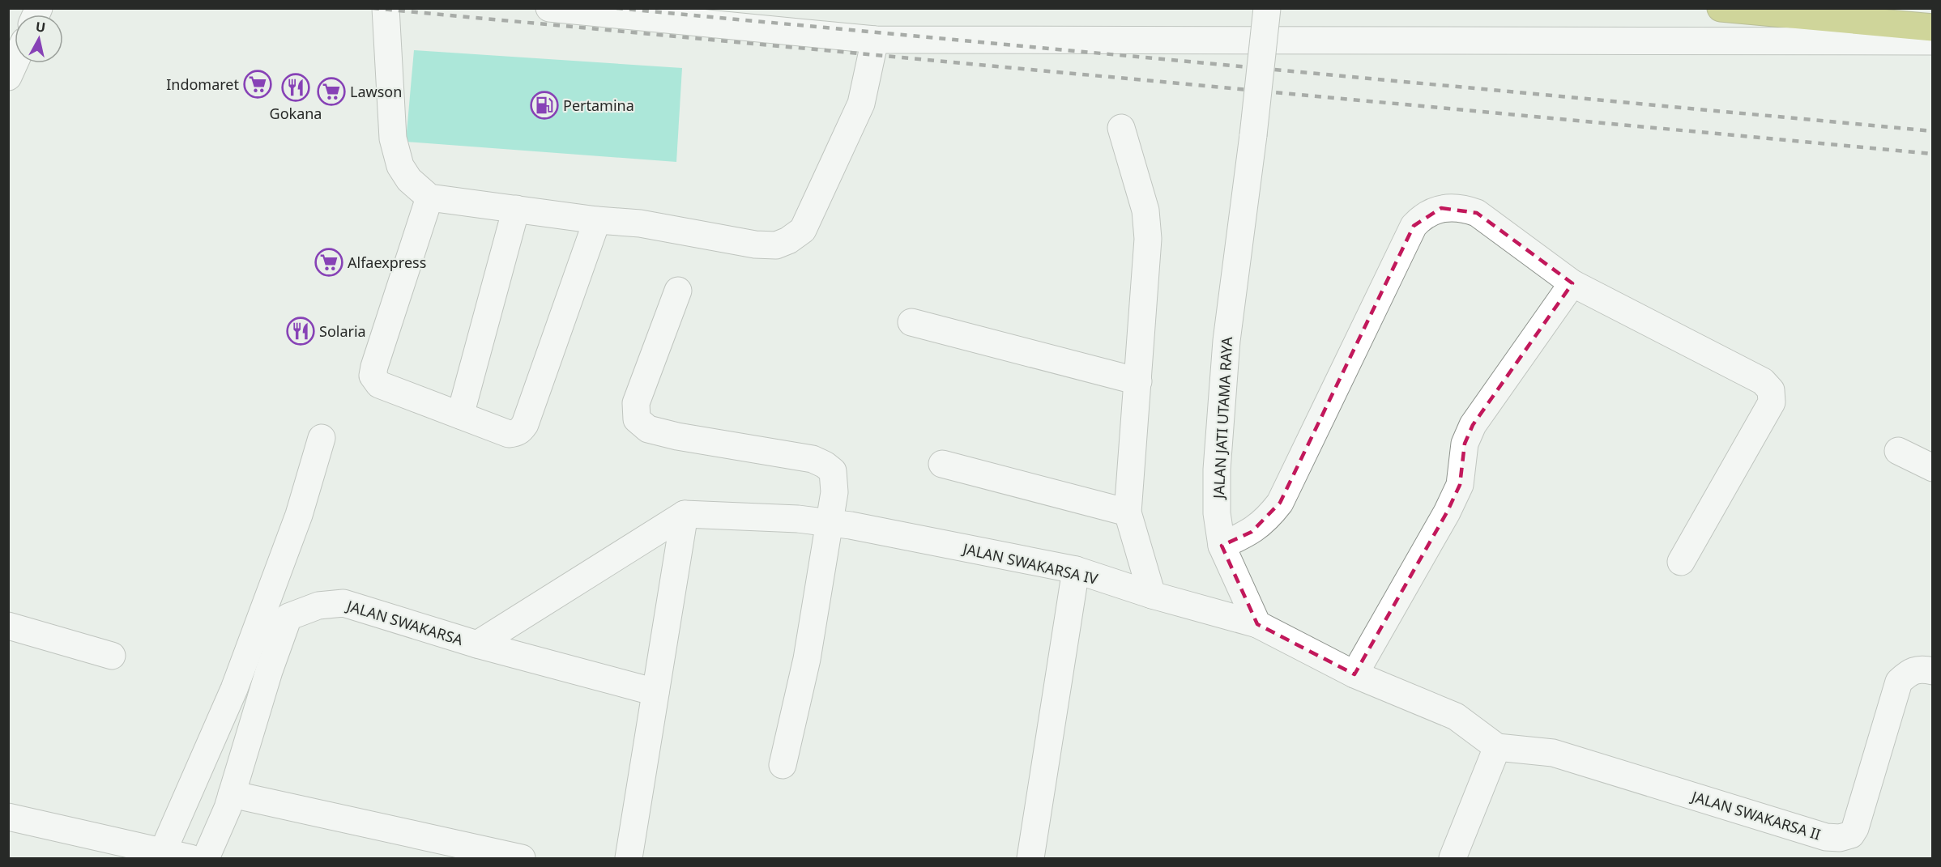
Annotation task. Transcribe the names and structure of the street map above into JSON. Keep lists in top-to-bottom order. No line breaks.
{"streets":{"street":["JALAN JATI UTAMA RAYA","JALAN SWAKARSA IV","JALAN SWAKARSA","JALAN SWAKARSA II"]},"crossings":[["JALAN JATI UTAMA RAYA","JALAN SWAKARSA IV"]],"places":{"supermarket":["Indomaret","Lawson","Alfaexpress"],"restaurant":["Gokana","Solaria"],"fuel station":["Pertamina"]},"north":"top"}
